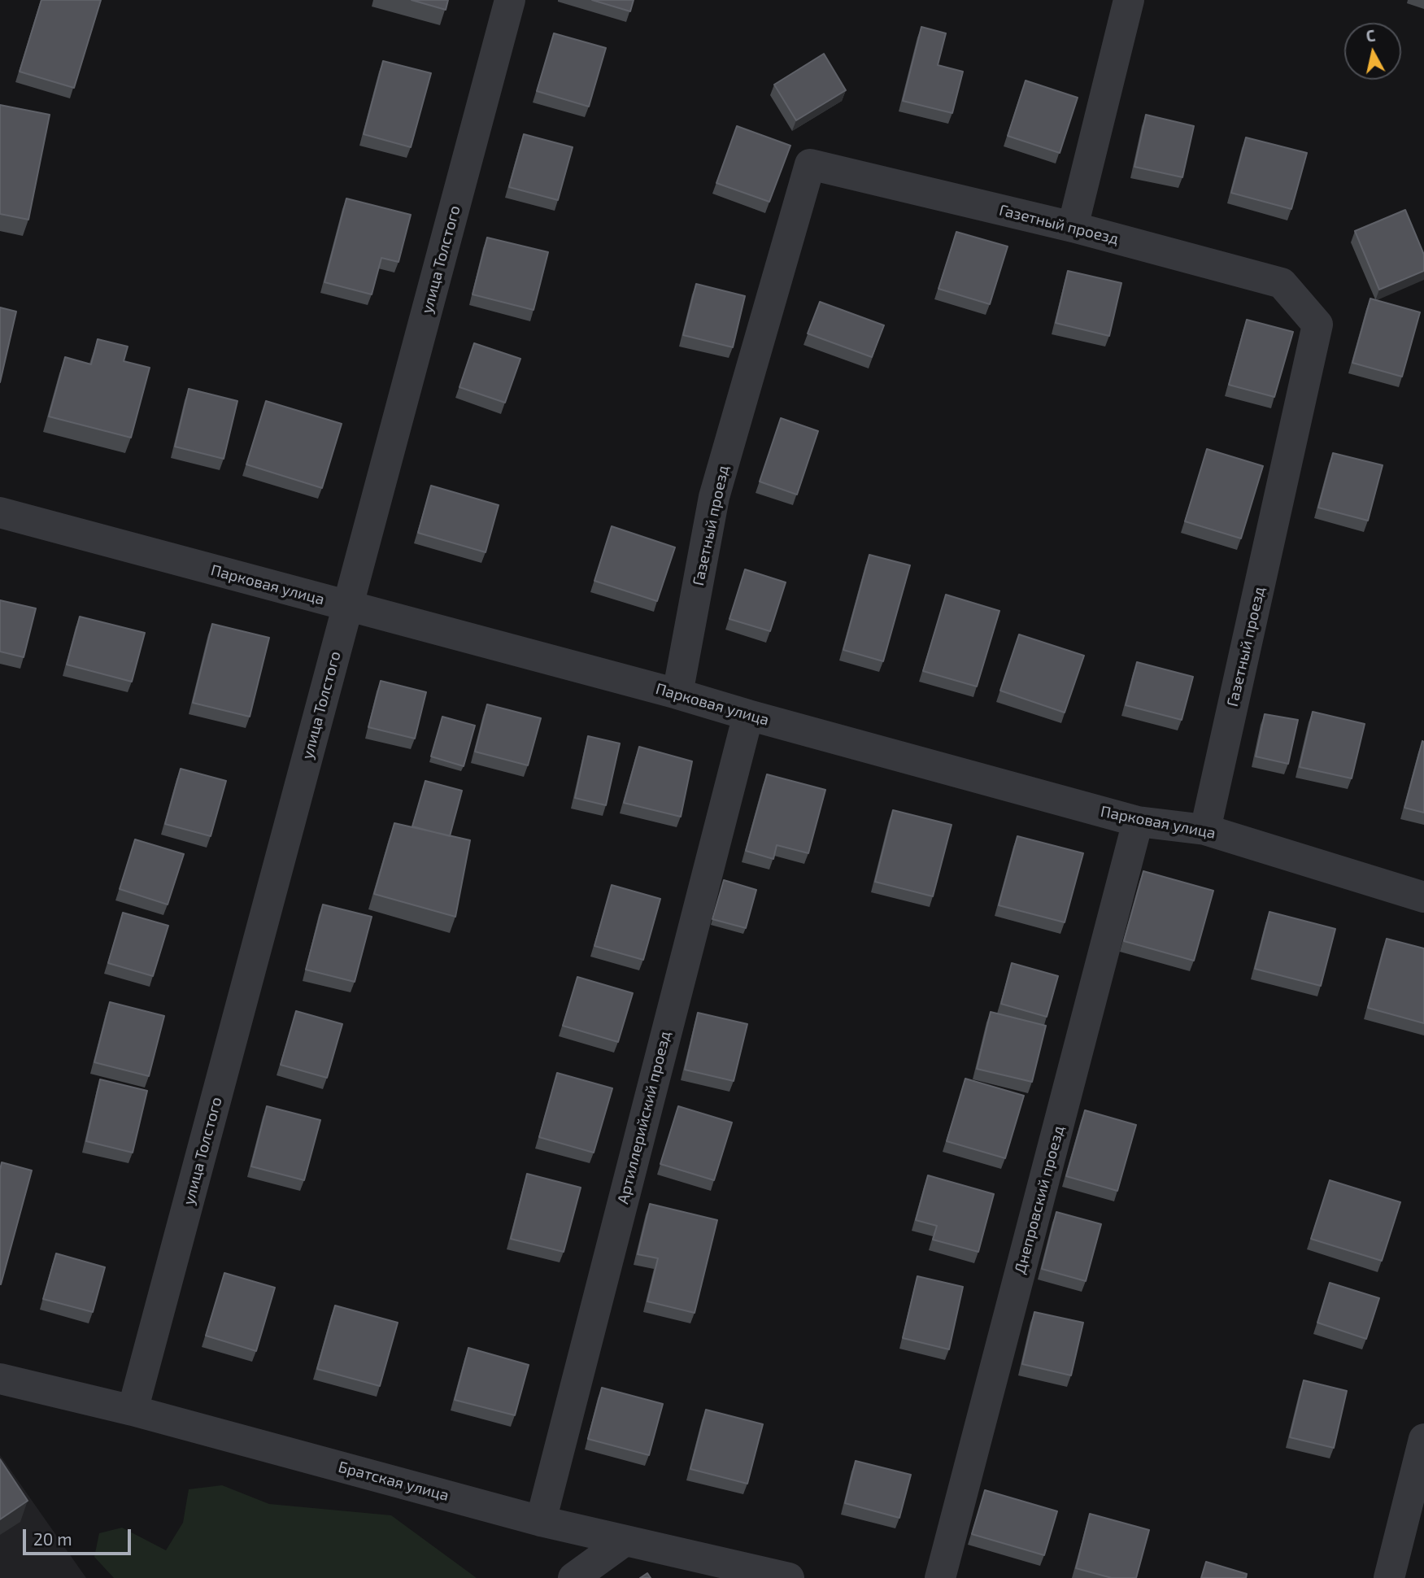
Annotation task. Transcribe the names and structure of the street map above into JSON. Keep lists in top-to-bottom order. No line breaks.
{"streets":{"street":["Газетный проезд","улица Толстого","Парковая улица","Артиллерийский проезд","Днепровский проезд","Братская улица"]},"crossings":[["Газетный проезд","Парковая улица"],["улица Толстого","Парковая улица"],["улица Толстого","Братская улица"],["Парковая улица","Артиллерийский проезд"],["Парковая улица","Днепровский проезд"],["Артиллерийский проезд","Братская улица"]],"scale_bar":"20 m","north":"top"}
